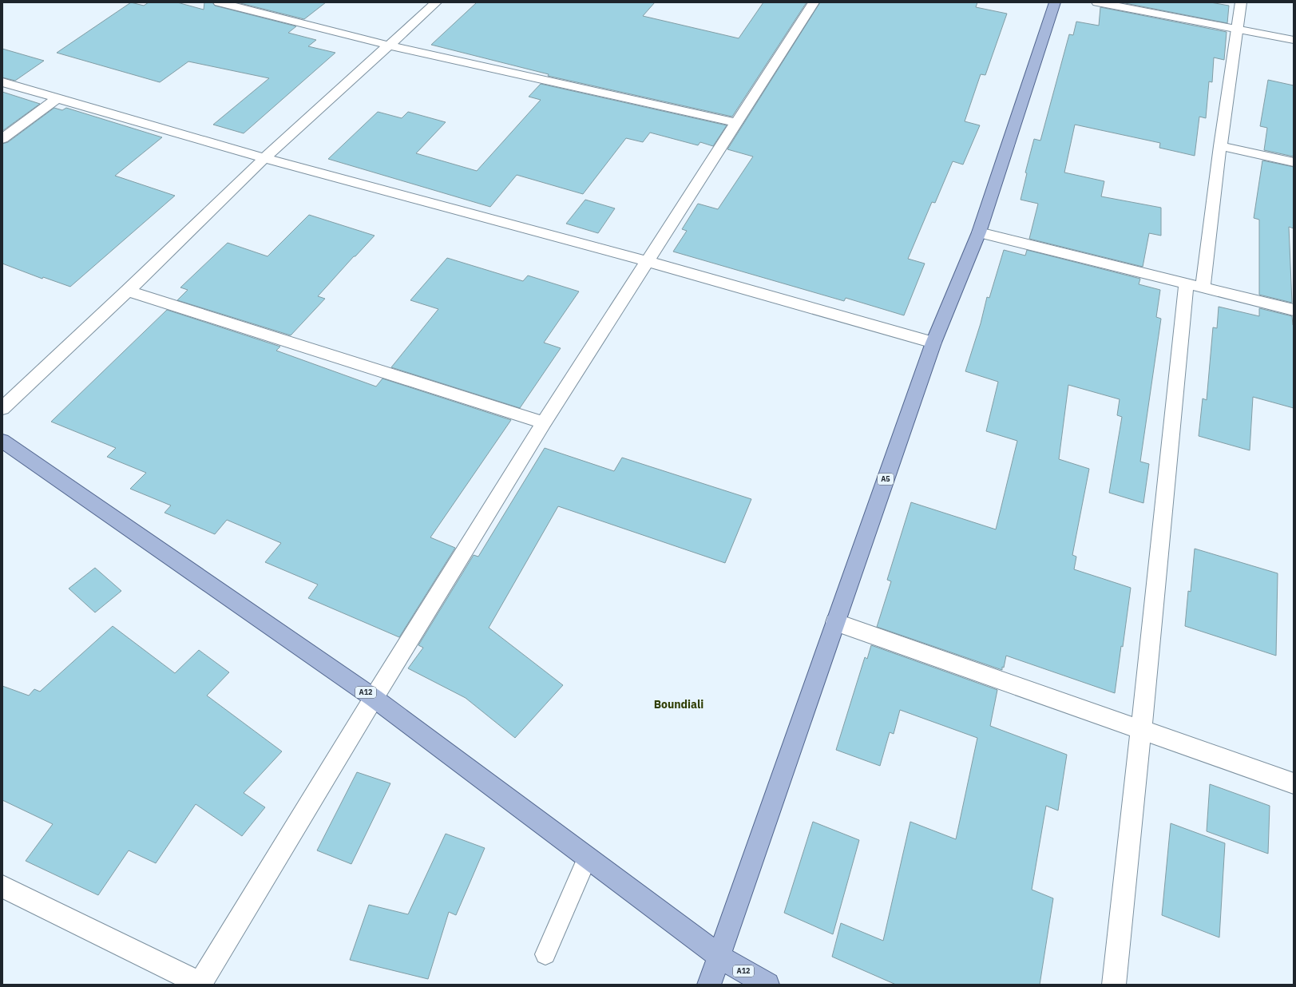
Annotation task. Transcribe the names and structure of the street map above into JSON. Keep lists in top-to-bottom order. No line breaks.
{"streets":{"main road":["A5","A12"]},"crossings":[["A5","A12"]],"districts":["Boundiali"]}
